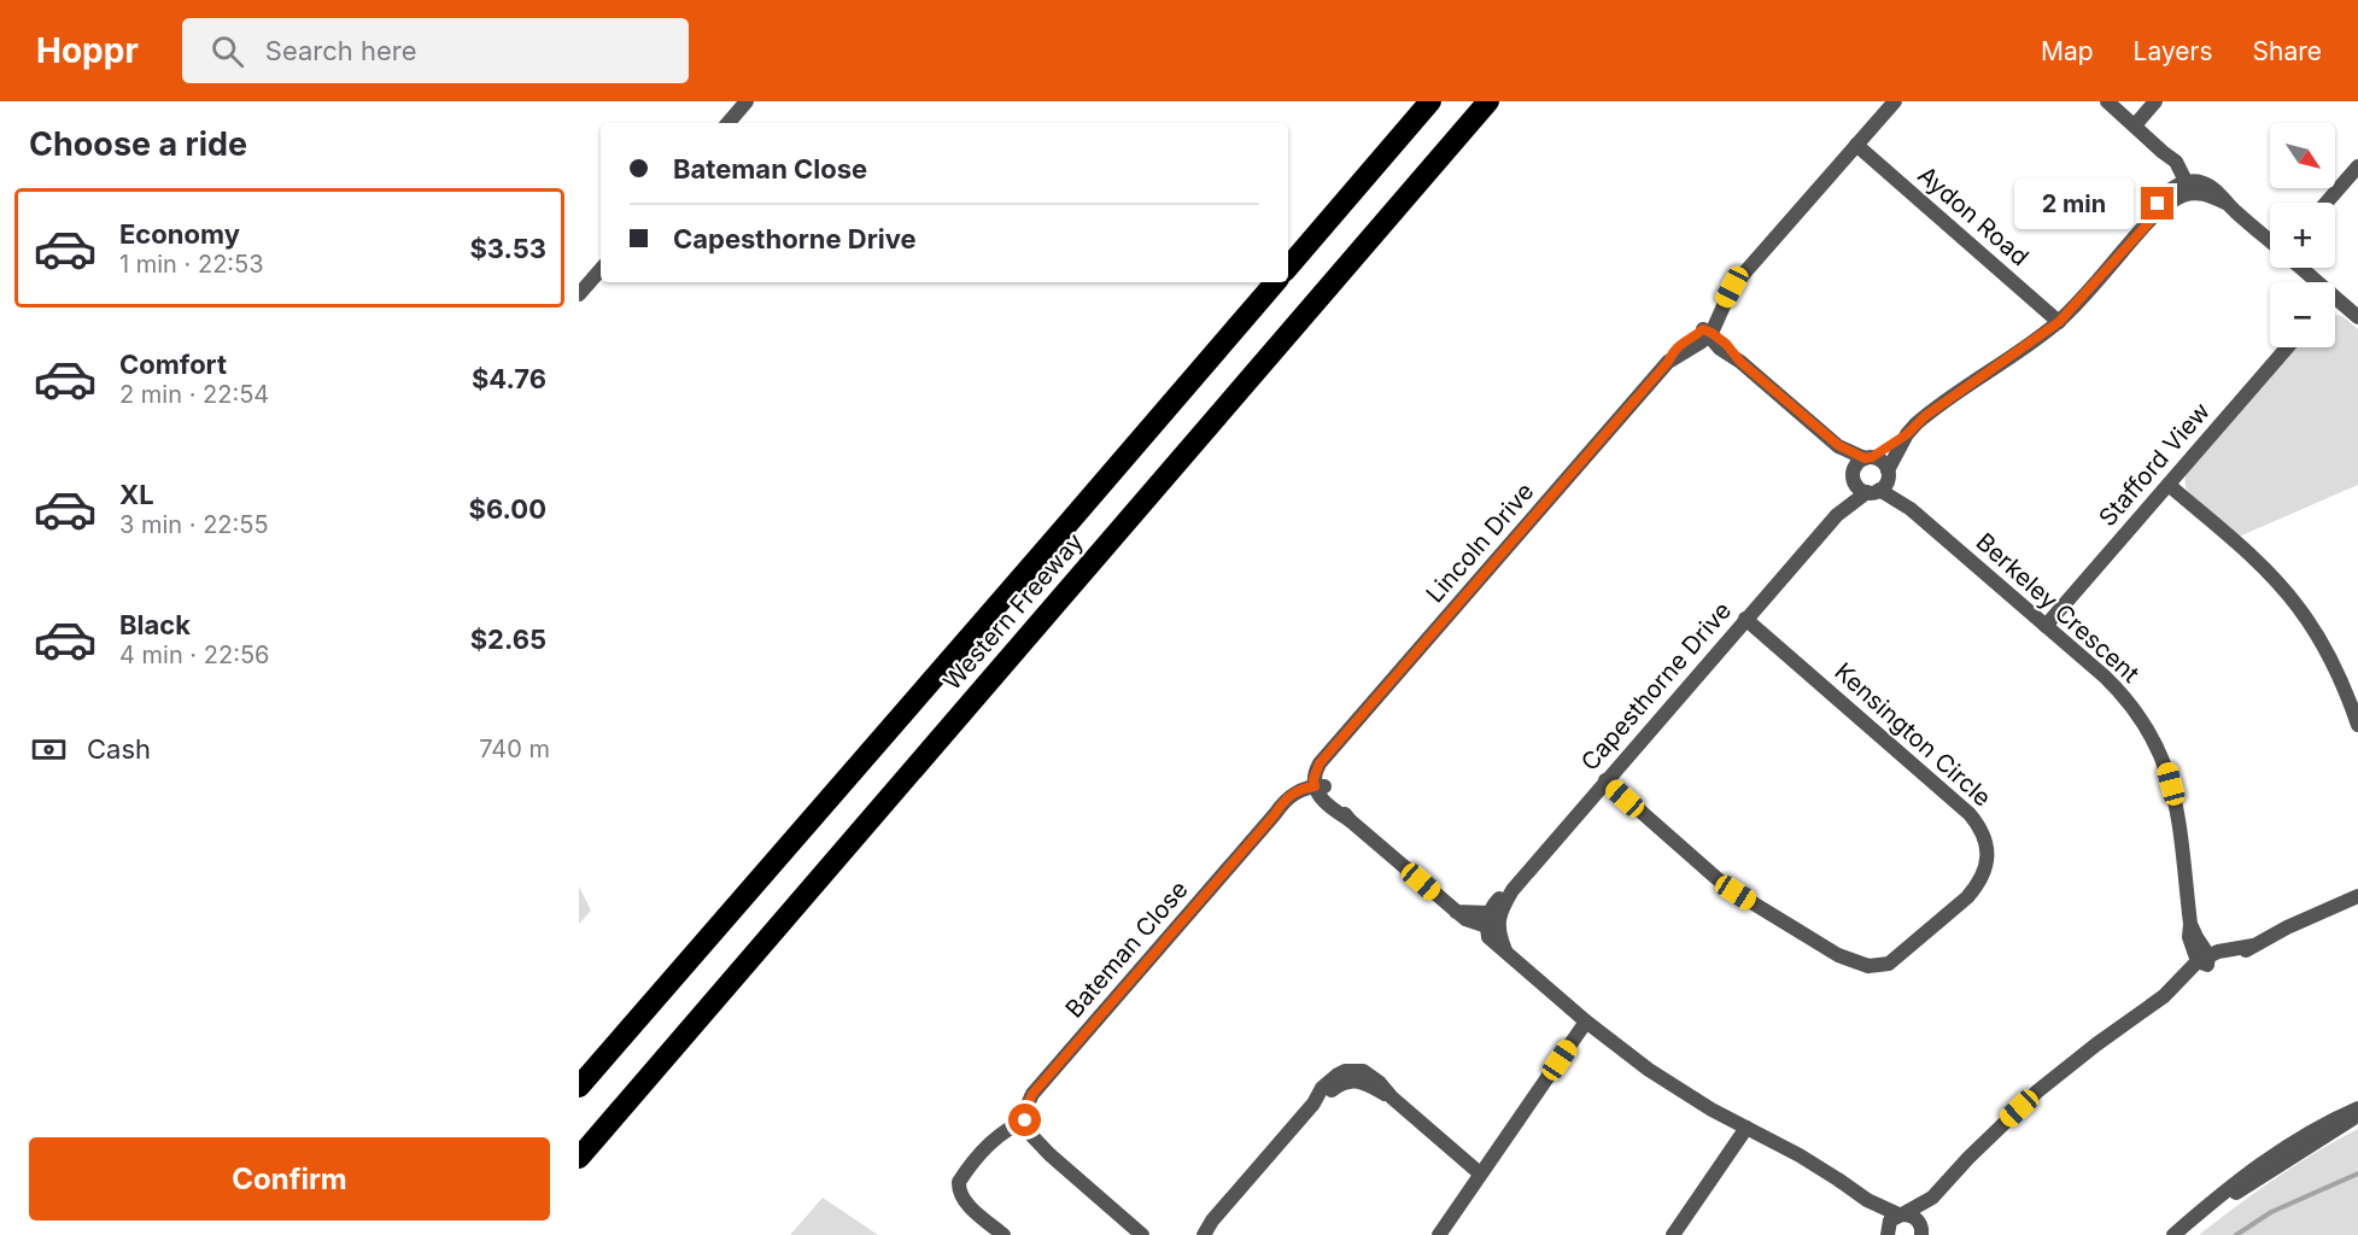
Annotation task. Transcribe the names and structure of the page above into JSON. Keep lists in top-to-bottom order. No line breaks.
{"streets":{"highway":["Western Freeway"],"street":["Aydon Road","Stafford View","Lincoln Drive","Berkeley Crescent","Capesthorne Drive","Kensington Circle","Bateman Close"]},"crossings":[["Aydon Road","Capesthorne Drive"],["Stafford View","Berkeley Crescent"],["Lincoln Drive","Bateman Close"],["Berkeley Crescent","Capesthorne Drive"],["Capesthorne Drive","Kensington Circle"]],"north":"bottom right","page":{"header":"Hoppr","search":"Search here","nav":["Map","Layers","Share"],"heading":"Choose a ride","map_buttons":["+","−"],"banner":["Bateman Close","Capesthorne Drive"],"bubble":"2 min","list":[{"name":"Economy","note":"1 min · 22:53","value":"$3.53"},{"name":"Comfort","note":"2 min · 22:54","value":"$4.76"},{"name":"XL","note":"3 min · 22:55","value":"$6.00"},{"name":"Black","note":"4 min · 22:56","value":"$2.65"}],"pay":["Cash","740 m"],"buttons":"Confirm"}}
